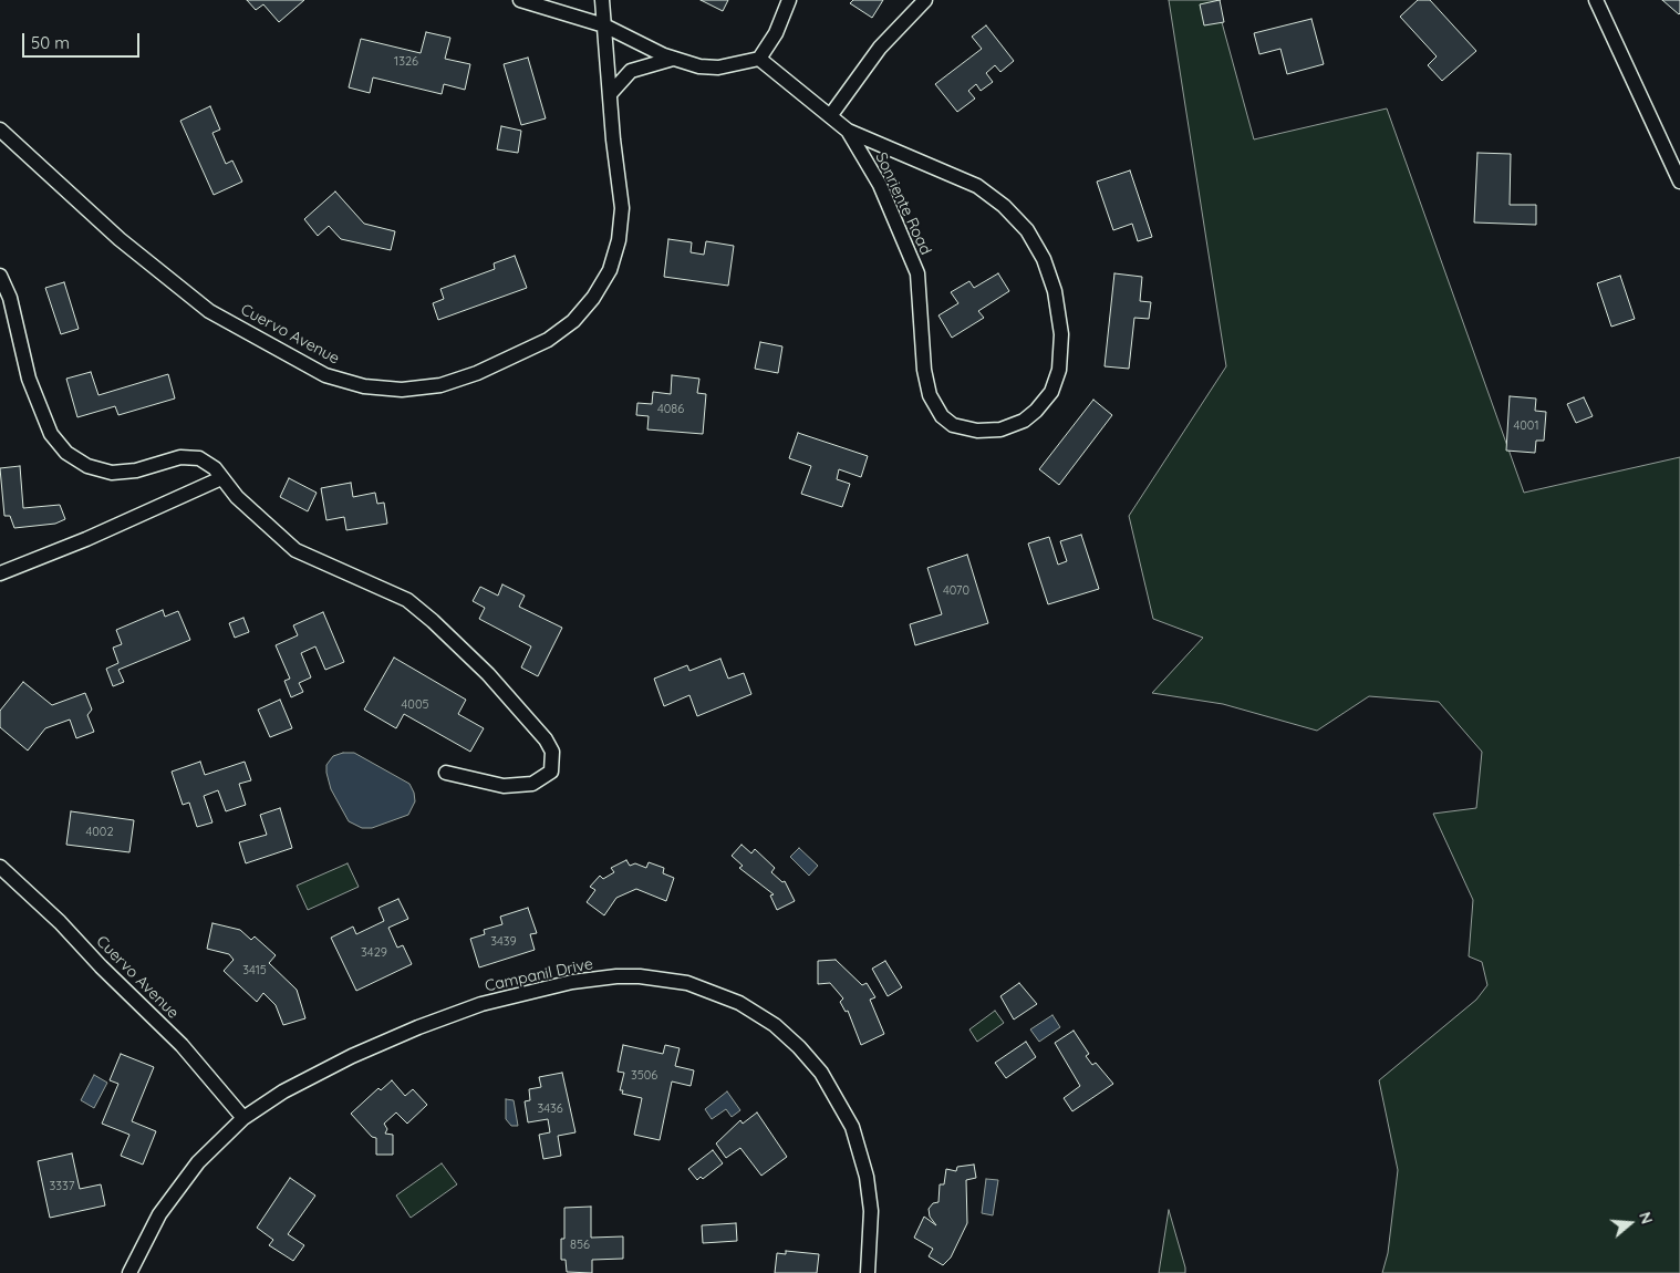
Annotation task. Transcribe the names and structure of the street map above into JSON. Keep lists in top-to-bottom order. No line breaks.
{"streets":{"street":["Sonriente Road","Cuervo Avenue","Campanil Drive"]},"crossings":[["Cuervo Avenue","Campanil Drive"]],"house_numbers":["1326","4086","4001","4070","4005","4002","3439","3429","3415","3506","3436","3337","856"],"scale_bar":"50 m","north":"right"}
